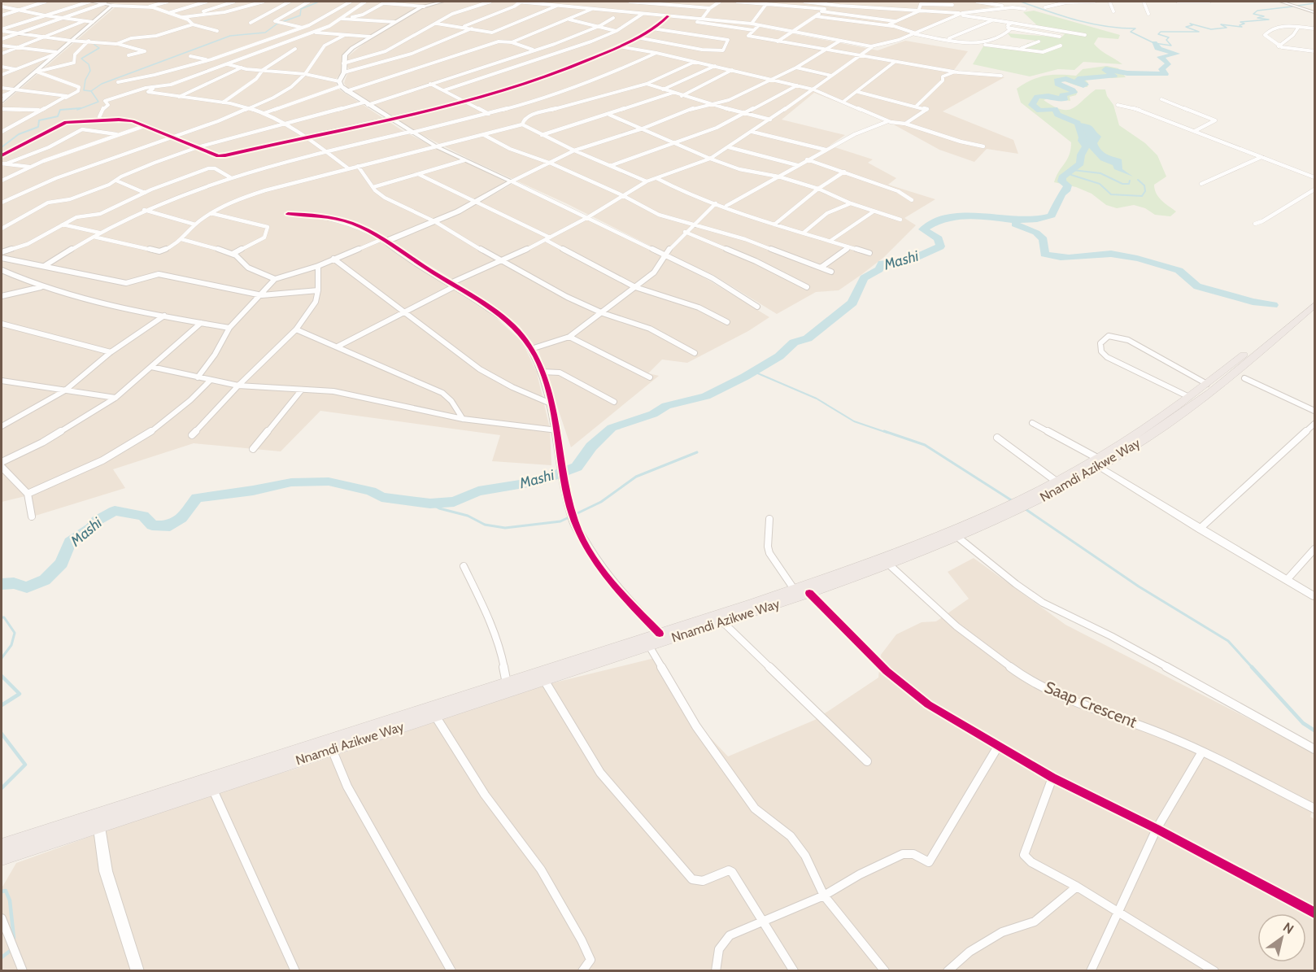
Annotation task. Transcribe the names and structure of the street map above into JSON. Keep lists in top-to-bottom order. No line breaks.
{"streets":{"highway":["Nnamdi Azikwe Way"],"street":["Saap Crescent"]},"crossings":[["Nnamdi Azikwe Way","Saap Crescent"]],"water":["Mashi"],"north":"top right"}
